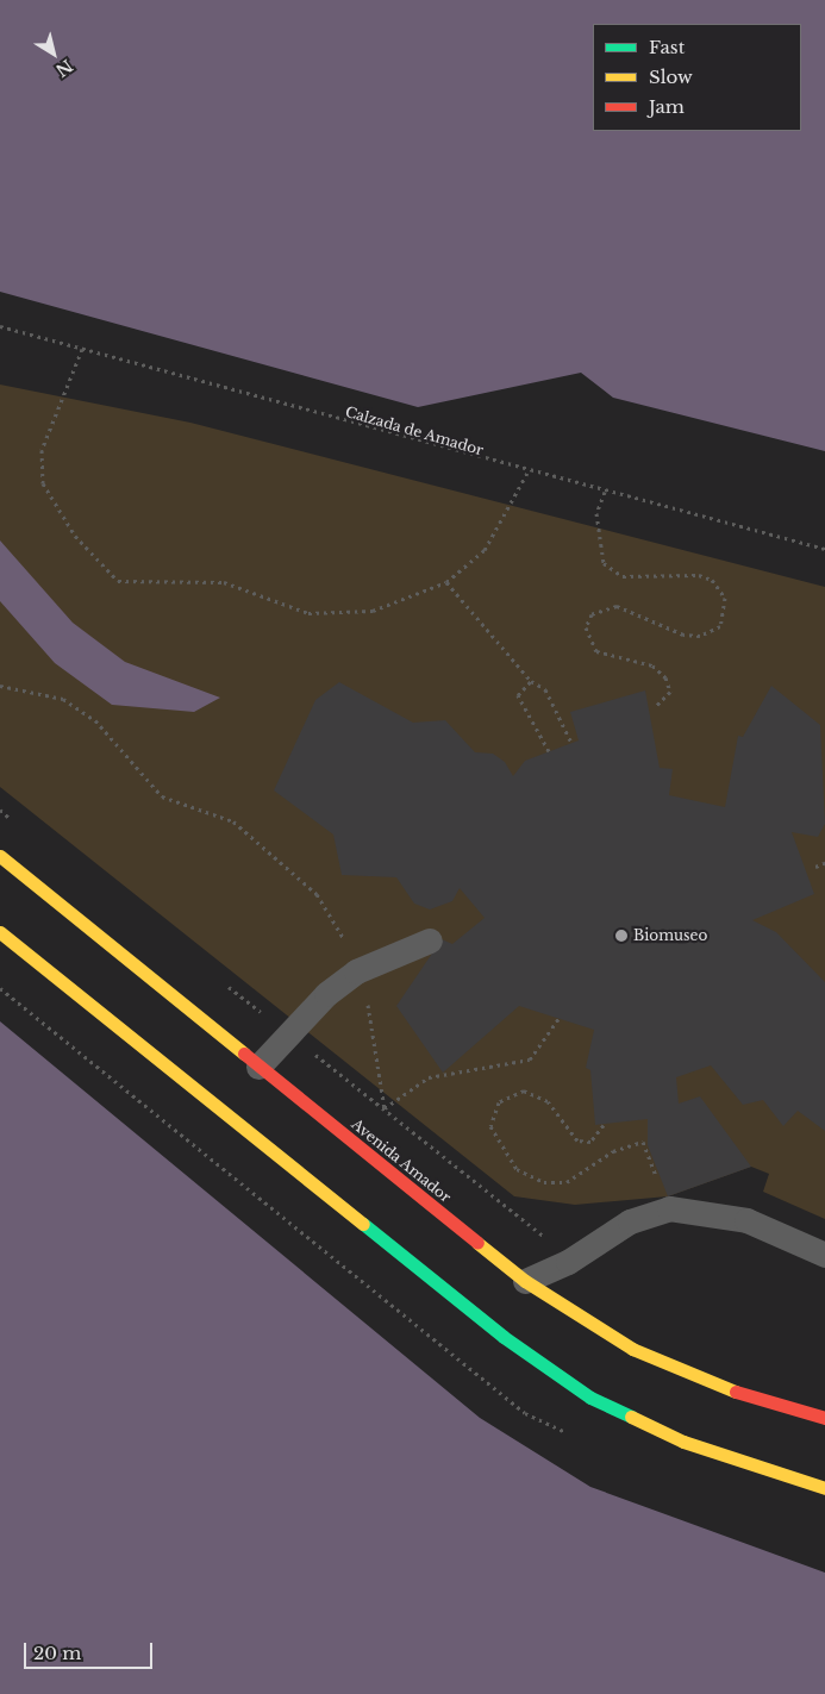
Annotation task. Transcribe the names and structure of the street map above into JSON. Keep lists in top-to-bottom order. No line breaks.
{"streets":{"main road":["Avenida Amador"],"path":["Calzada de Amador"]},"places":["Biomuseo"],"legend":["Fast","Slow","Jam"],"scale_bar":"20 m","north":"bottom right"}
